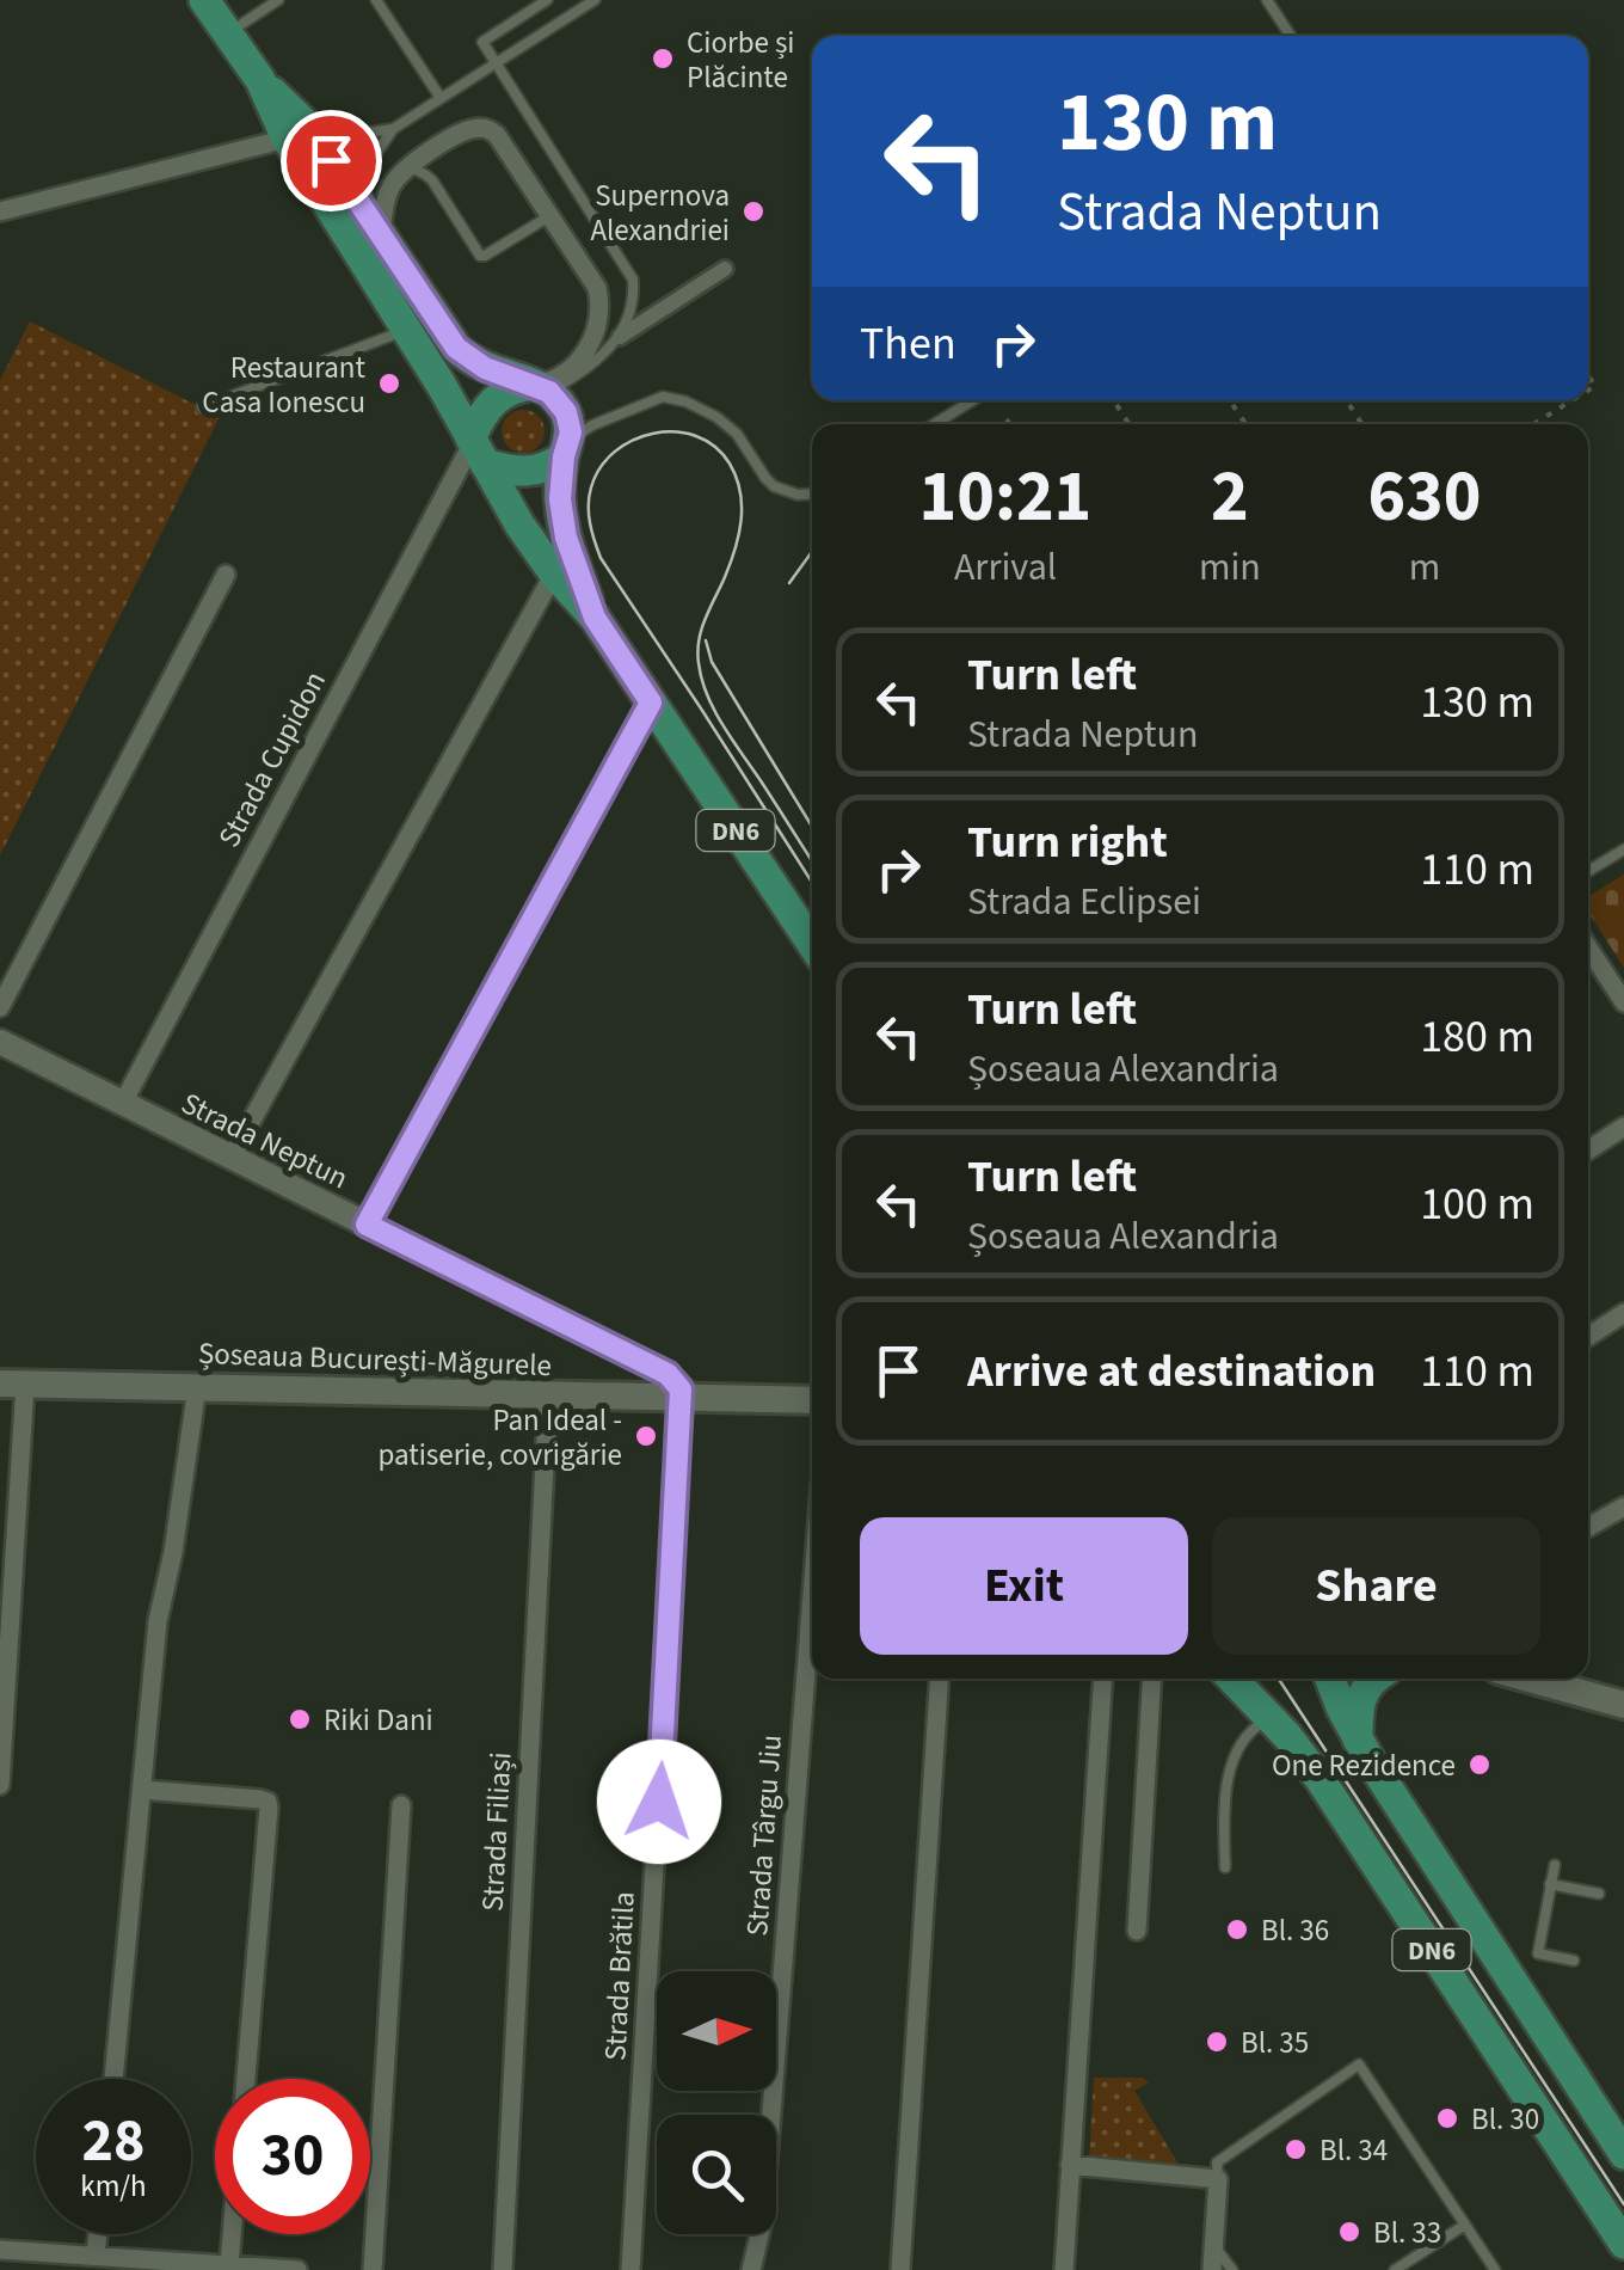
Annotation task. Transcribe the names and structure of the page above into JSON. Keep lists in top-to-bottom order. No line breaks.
{"streets":{"main road":["DN6","Șoseaua București-Măgurele"],"street":["Strada Cupidon","Strada Neptun","Strada Filiași","Strada Târgu Jiu","Strada Brătila"]},"crossings":[["Strada Cupidon","DN6"],["Strada Cupidon","Strada Neptun"],["Strada Neptun","Șoseaua București-Măgurele"],["Strada Neptun","Strada Brătila"],["Șoseaua București-Măgurele","Strada Filiași"],["Șoseaua București-Măgurele","Strada Brătila"]],"places":["Ciorbe și Plăcinte","Supernova Alexandriei","Restaurant Casa Ionescu","Pan Ideal - patiserie, covrigărie","Riki Dani","One Rezidence","Bl. 36","Bl. 35","Bl. 30","Bl. 34","Bl. 33"],"north":"right","page":{"turn":["130 m","Strada Neptun"],"then":"Then","eta":["10:21","Arrival","2","min","630","m"],"list":[{"name":"Turn left","note":"Strada Neptun","value":"130 m"},{"name":"Turn right","note":"Strada Eclipsei","value":"110 m"},{"name":"Turn left","note":"Șoseaua Alexandria","value":"180 m"},{"name":"Turn left","note":"Șoseaua Alexandria","value":"100 m"},{"name":"Arrive at destination","value":"110 m"}],"buttons":["Exit","Share"],"speed":"28 km/h","limit":"30"}}
